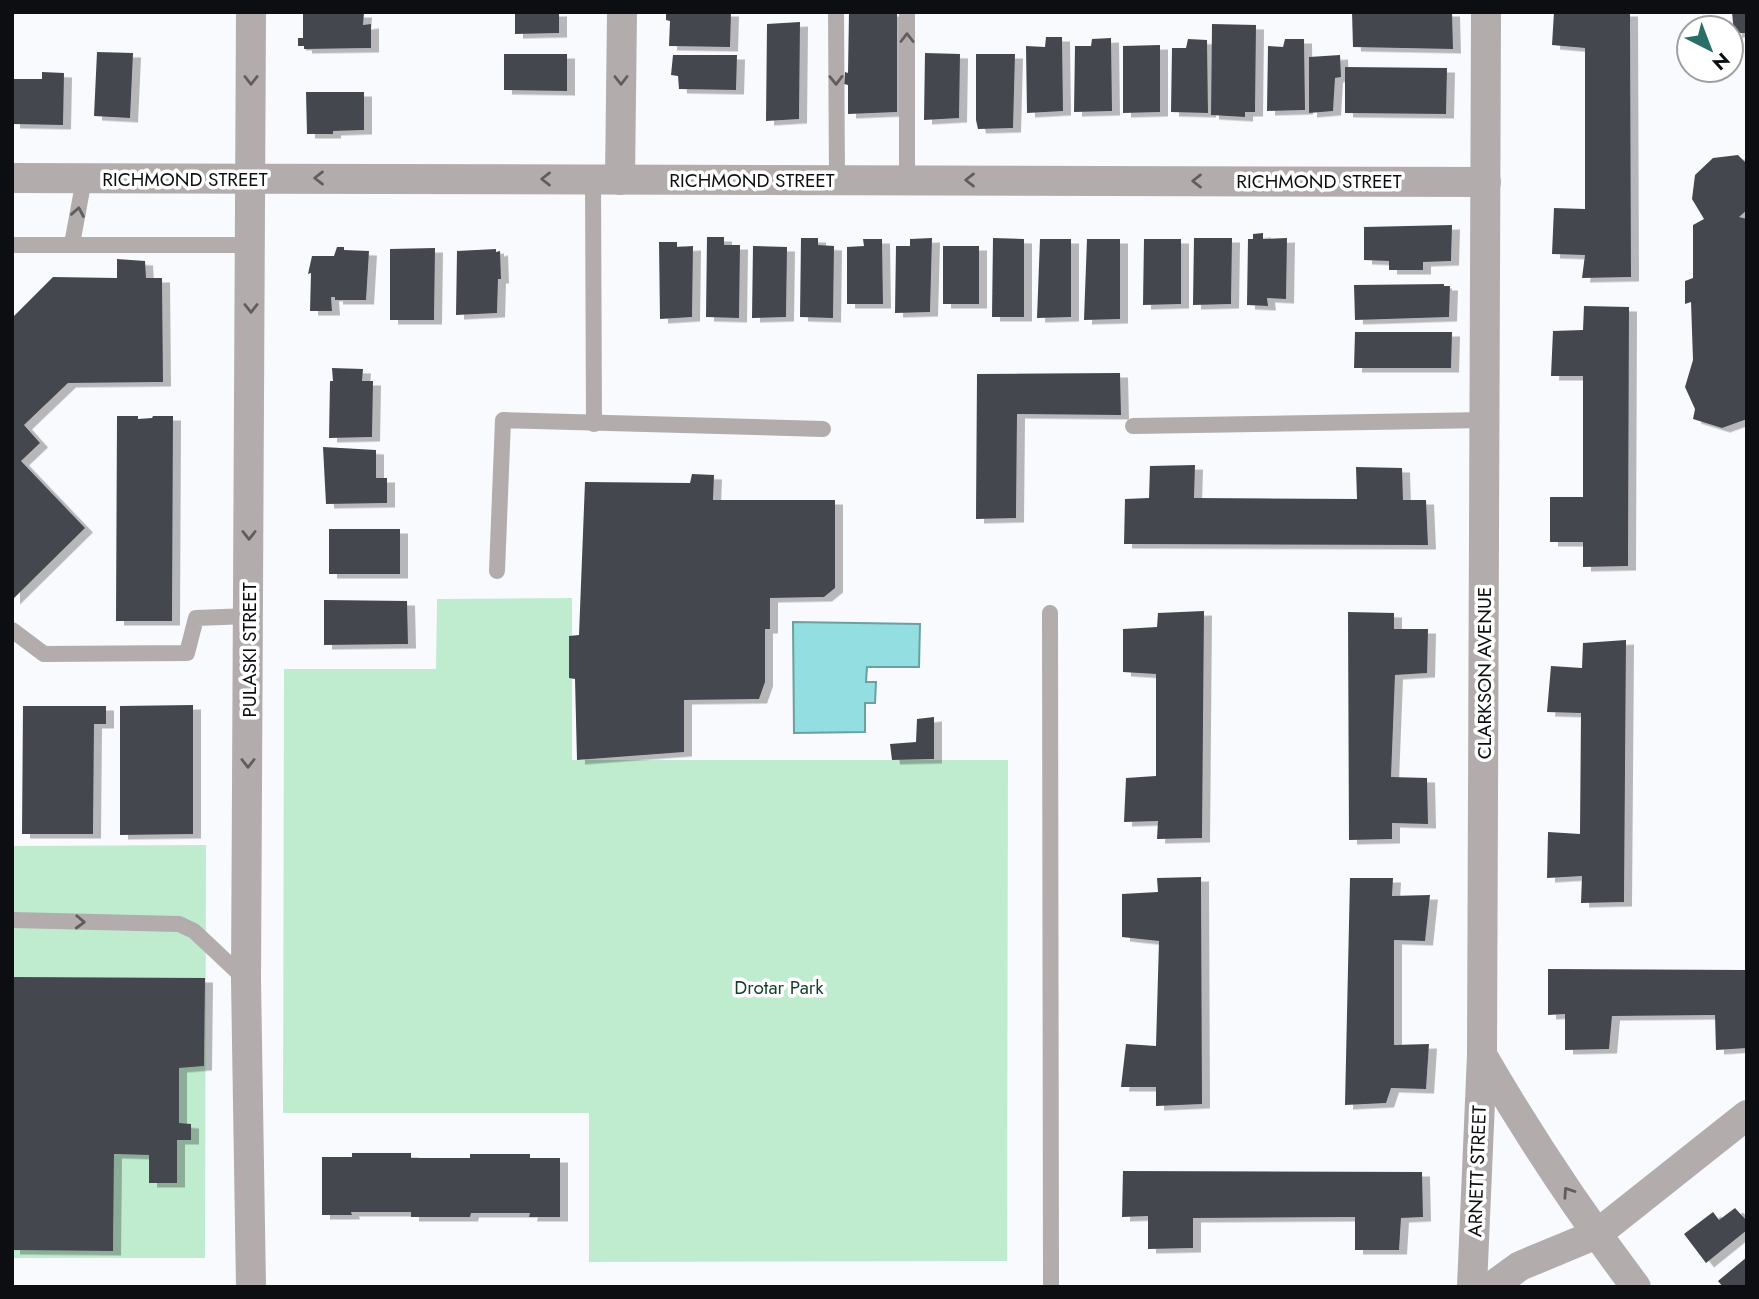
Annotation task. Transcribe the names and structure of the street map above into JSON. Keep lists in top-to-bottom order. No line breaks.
{"streets":{"street":["RICHMOND STREET","PULASKI STREET","CLARKSON AVENUE","ARNETT STREET"]},"crossings":[["RICHMOND STREET","PULASKI STREET"],["RICHMOND STREET","CLARKSON AVENUE"],["CLARKSON AVENUE","ARNETT STREET"]],"one_way":["RICHMOND STREET","PULASKI STREET"],"parks":["Drotar Park"],"north":"bottom right"}
